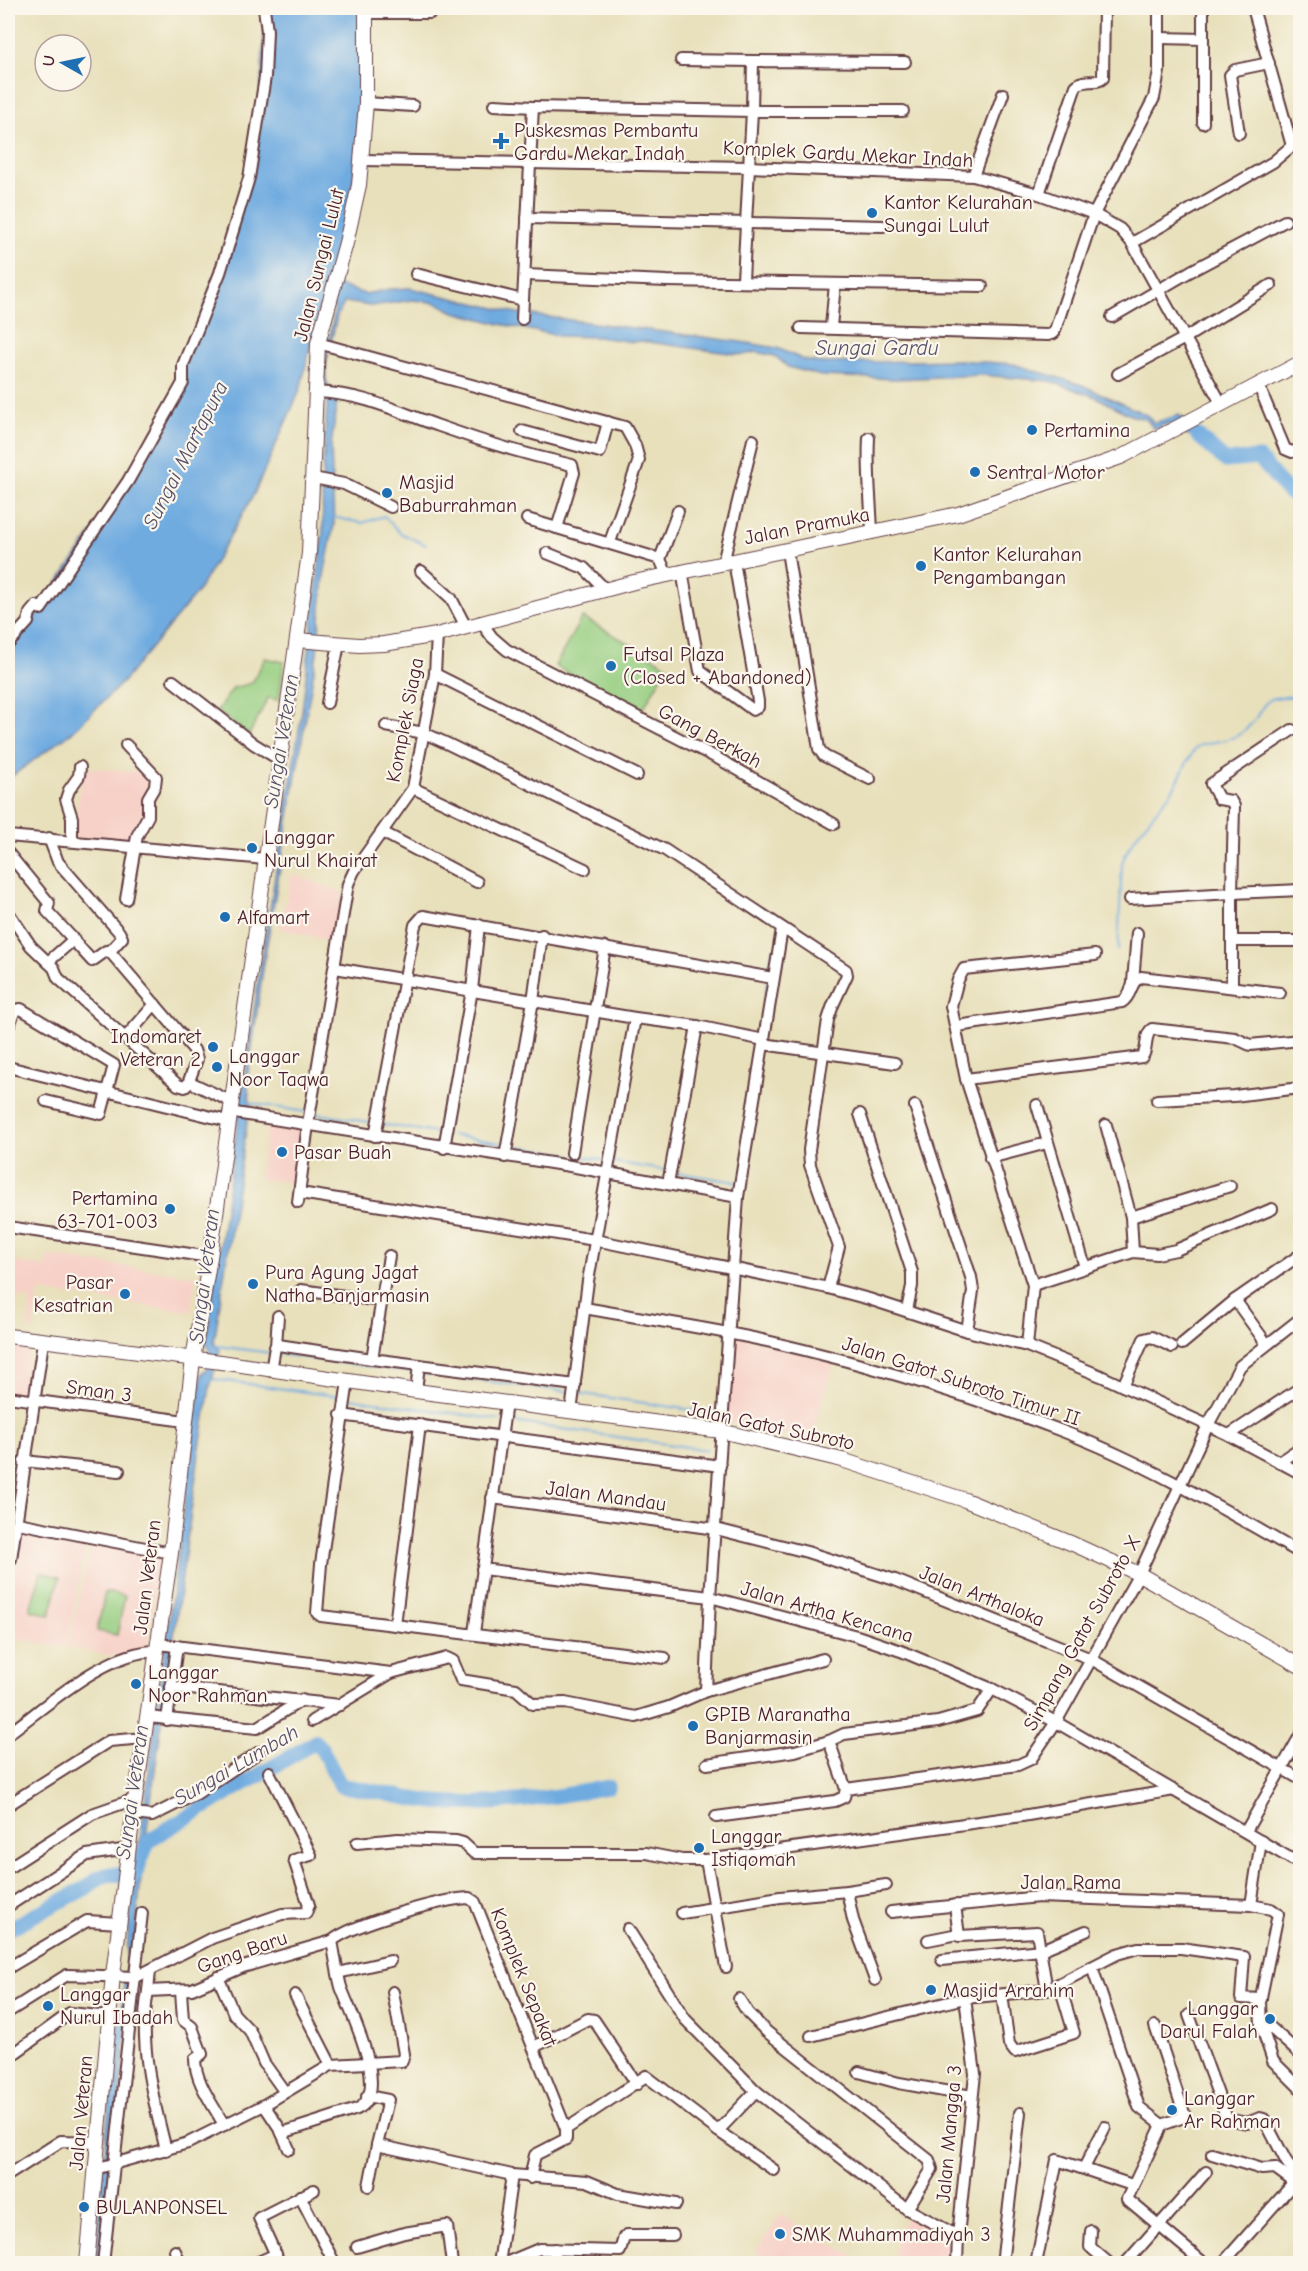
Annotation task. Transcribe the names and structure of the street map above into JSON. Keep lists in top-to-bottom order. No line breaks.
{"streets":{"main road":["Jalan Sungai Lulut","Jalan Pramuka","Jalan Gatot Subroto","Jalan Veteran"],"street":["Komplek Gardu Mekar Indah","Komplek Siaga","Gang Berkah","Jalan Gatot Subroto Timur II","Sman 3","Jalan Mandau","Jalan Arthaloka","Jalan Artha Kencana","Simpang Gatot Subroto X","Jalan Rama","Gang Baru","Komplek Sepakat","Jalan Mangga 3"]},"crossings":[["Komplek Gardu Mekar Indah","Jalan Sungai Lulut"],["Komplek Gardu Mekar Indah","Jalan Pramuka"],["Jalan Sungai Lulut","Jalan Pramuka"],["Jalan Sungai Lulut","Jalan Veteran"],["Jalan Pramuka","Komplek Siaga"],["Jalan Pramuka","Gang Berkah"],["Jalan Gatot Subroto Timur II","Jalan Artha Kencana"],["Jalan Gatot Subroto Timur II","Simpang Gatot Subroto X"],["Sman 3","Jalan Veteran"],["Jalan Gatot Subroto","Jalan Veteran"],["Jalan Gatot Subroto","Jalan Artha Kencana"],["Jalan Gatot Subroto","Simpang Gatot Subroto X"],["Jalan Mandau","Jalan Arthaloka"],["Jalan Mandau","Jalan Artha Kencana"],["Jalan Arthaloka","Jalan Artha Kencana"],["Jalan Arthaloka","Simpang Gatot Subroto X"],["Jalan Artha Kencana","Simpang Gatot Subroto X"],["Gang Baru","Komplek Sepakat"]],"water":["Sungai Gardu","Sungai Martapura","Sungai Veteran","Sungai Lumbah"],"places":{"health":["Puskesmas Pembantu Gardu Mekar Indah"],"other":["Kantor Kelurahan Sungai Lulut","Pertamina","Sentral Motor","Masjid Baburrahman","Kantor Kelurahan Pengambangan","Futsal Plaza (Closed + Abandoned)","Langgar Nurul Khairat","Alfamart","Indomaret Veteran 2","Langgar Noor Taqwa","Pasar Buah","Pertamina 63-701-003","Pura Agung Jagat Natha Banjarmasin","Pasar Kesatrian","Langgar Noor Rahman","GPIB Maranatha Banjarmasin","Langgar Istiqomah","Masjid Arrahim","Langgar Nurul Ibadah","Langgar Darul Falah","Langgar Ar Rahman","BULANPONSEL","SMK Muhammadiyah 3"]},"north":"left"}
